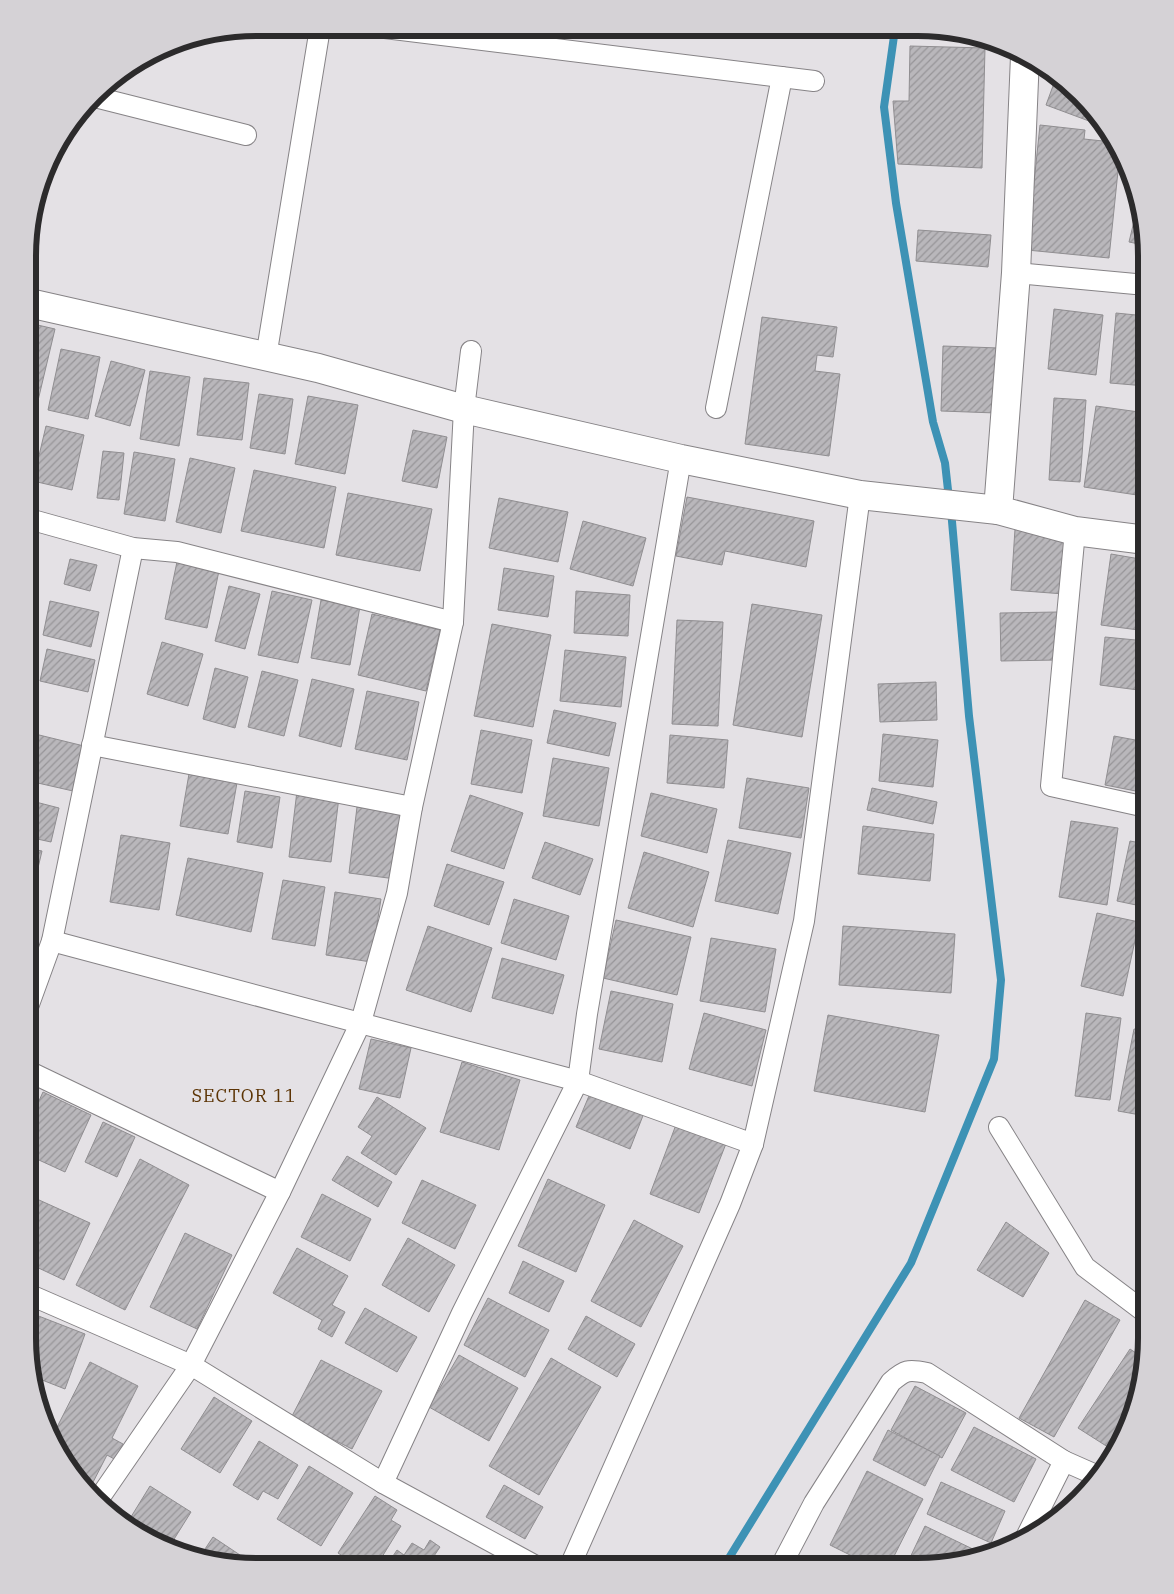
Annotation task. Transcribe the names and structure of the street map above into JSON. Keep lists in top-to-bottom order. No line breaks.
{"districts":["SECTOR 11"]}
